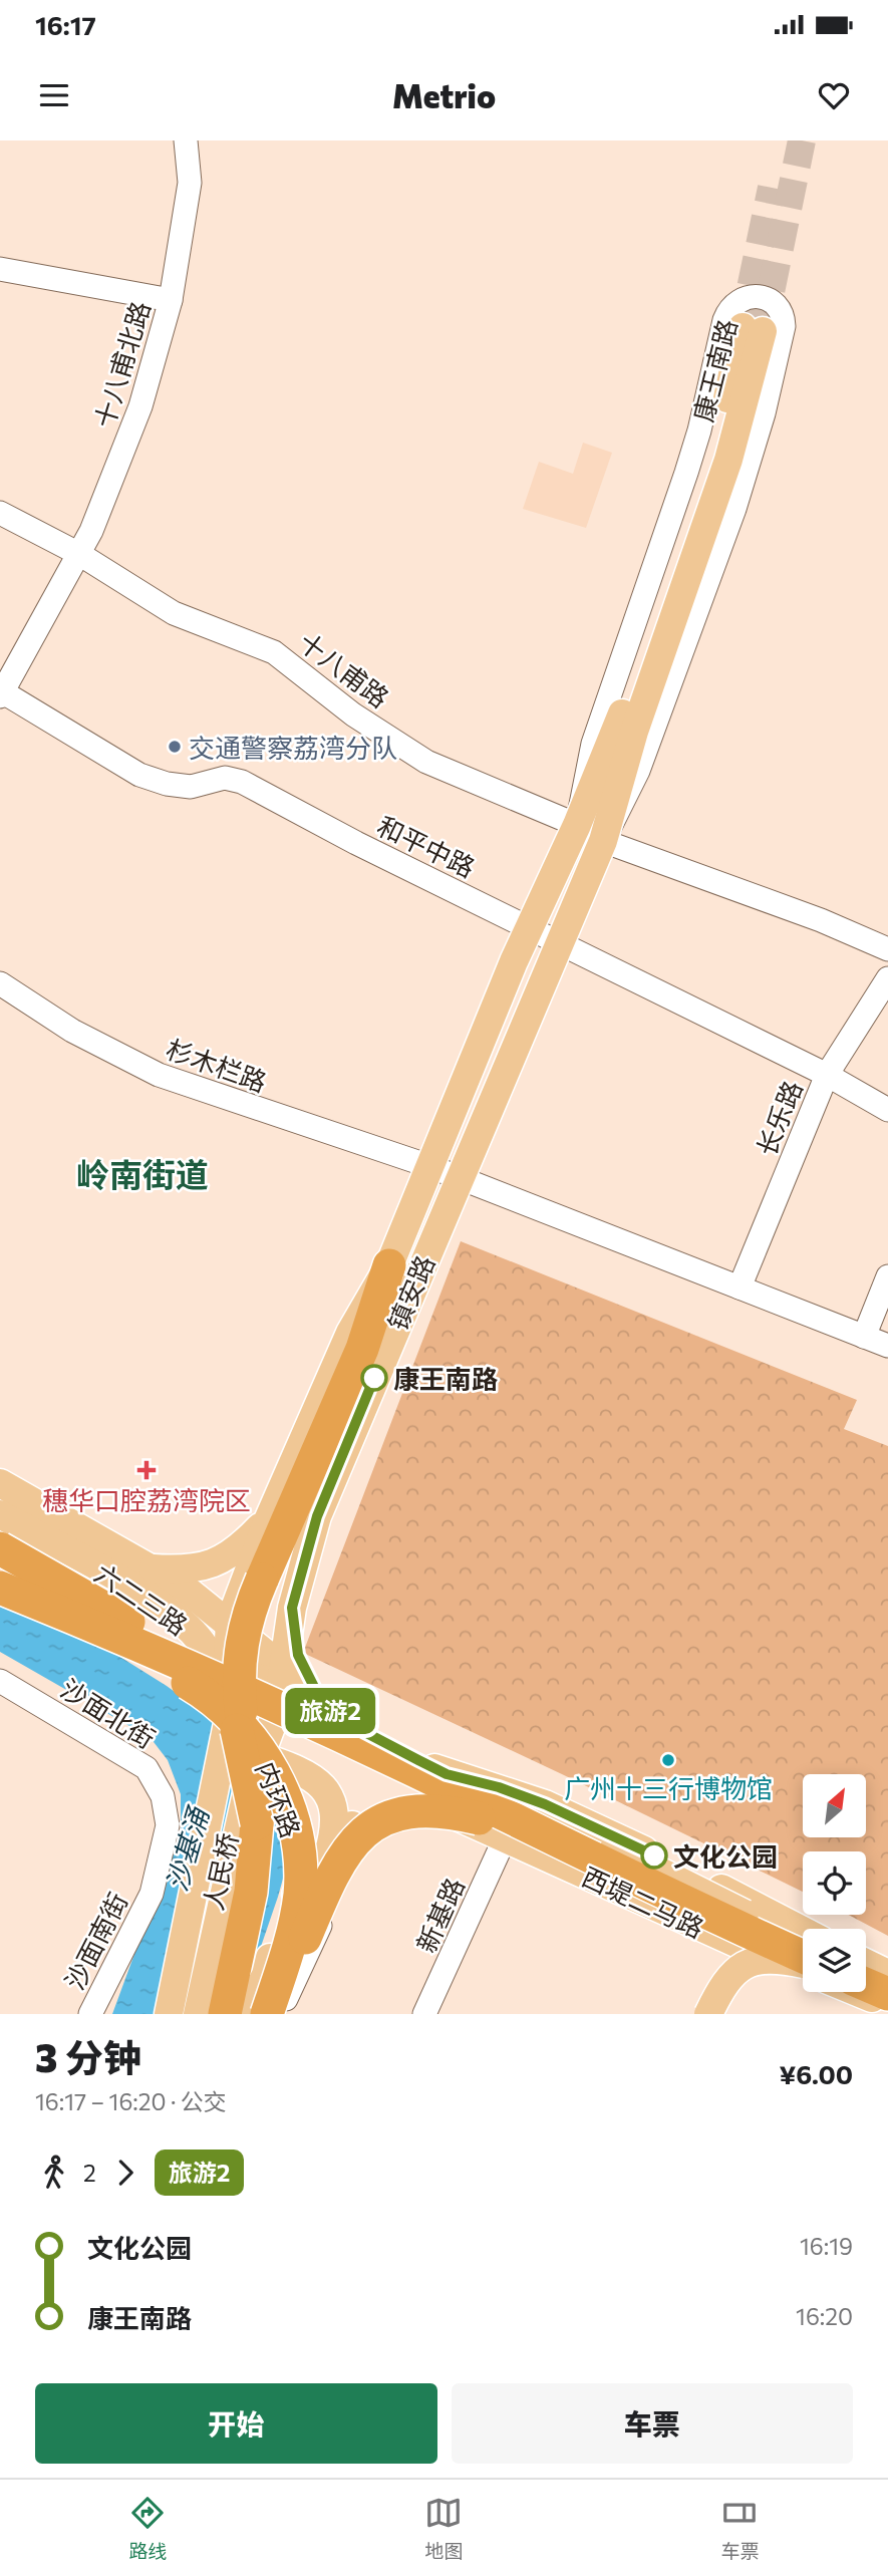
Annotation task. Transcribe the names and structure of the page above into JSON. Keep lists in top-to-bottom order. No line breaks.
{"streets":{"highway":["内环路"],"main road":["康王南路","镇安路","六二三路","人民桥","西堤二马路"],"street":["十八甫北路","十八甫路","和平中路","杉木栏路","长乐路","沙面北街","新基路","沙面南街"]},"crossings":[["十八甫北路","十八甫路"],["十八甫北路","和平中路"],["康王南路","十八甫路"],["康王南路","和平中路"],["康王南路","杉木栏路"],["康王南路","镇安路"],["和平中路","长乐路"],["杉木栏路","镇安路"],["镇安路","六二三路"],["镇安路","人民桥"],["镇安路","西堤二马路"],["六二三路","人民桥"],["六二三路","西堤二马路"],["沙面北街","沙面南街"],["西堤二马路","新基路"]],"districts":["岭南街道"],"water":["沙基涌"],"places":{"other":["交通警察荔湾分队","康王南路","广州十三行博物馆","文化公园"],"health":["穗华口腔荔湾院区"]},"lines":["bus line 旅游2"],"north":"top right","page":{"status":"16:17","header":"Metrio","on_map":"旅游2","heading":["3 分钟","16:17 – 16:20 · 公交","¥6.00"],"legs":["2","旅游2"],"list":[{"name":"文化公园","value":"16:19"},{"name":"康王南路","value":"16:20"}],"buttons":["开始","车票"],"tabs":["路线","地图","车票"]}}
